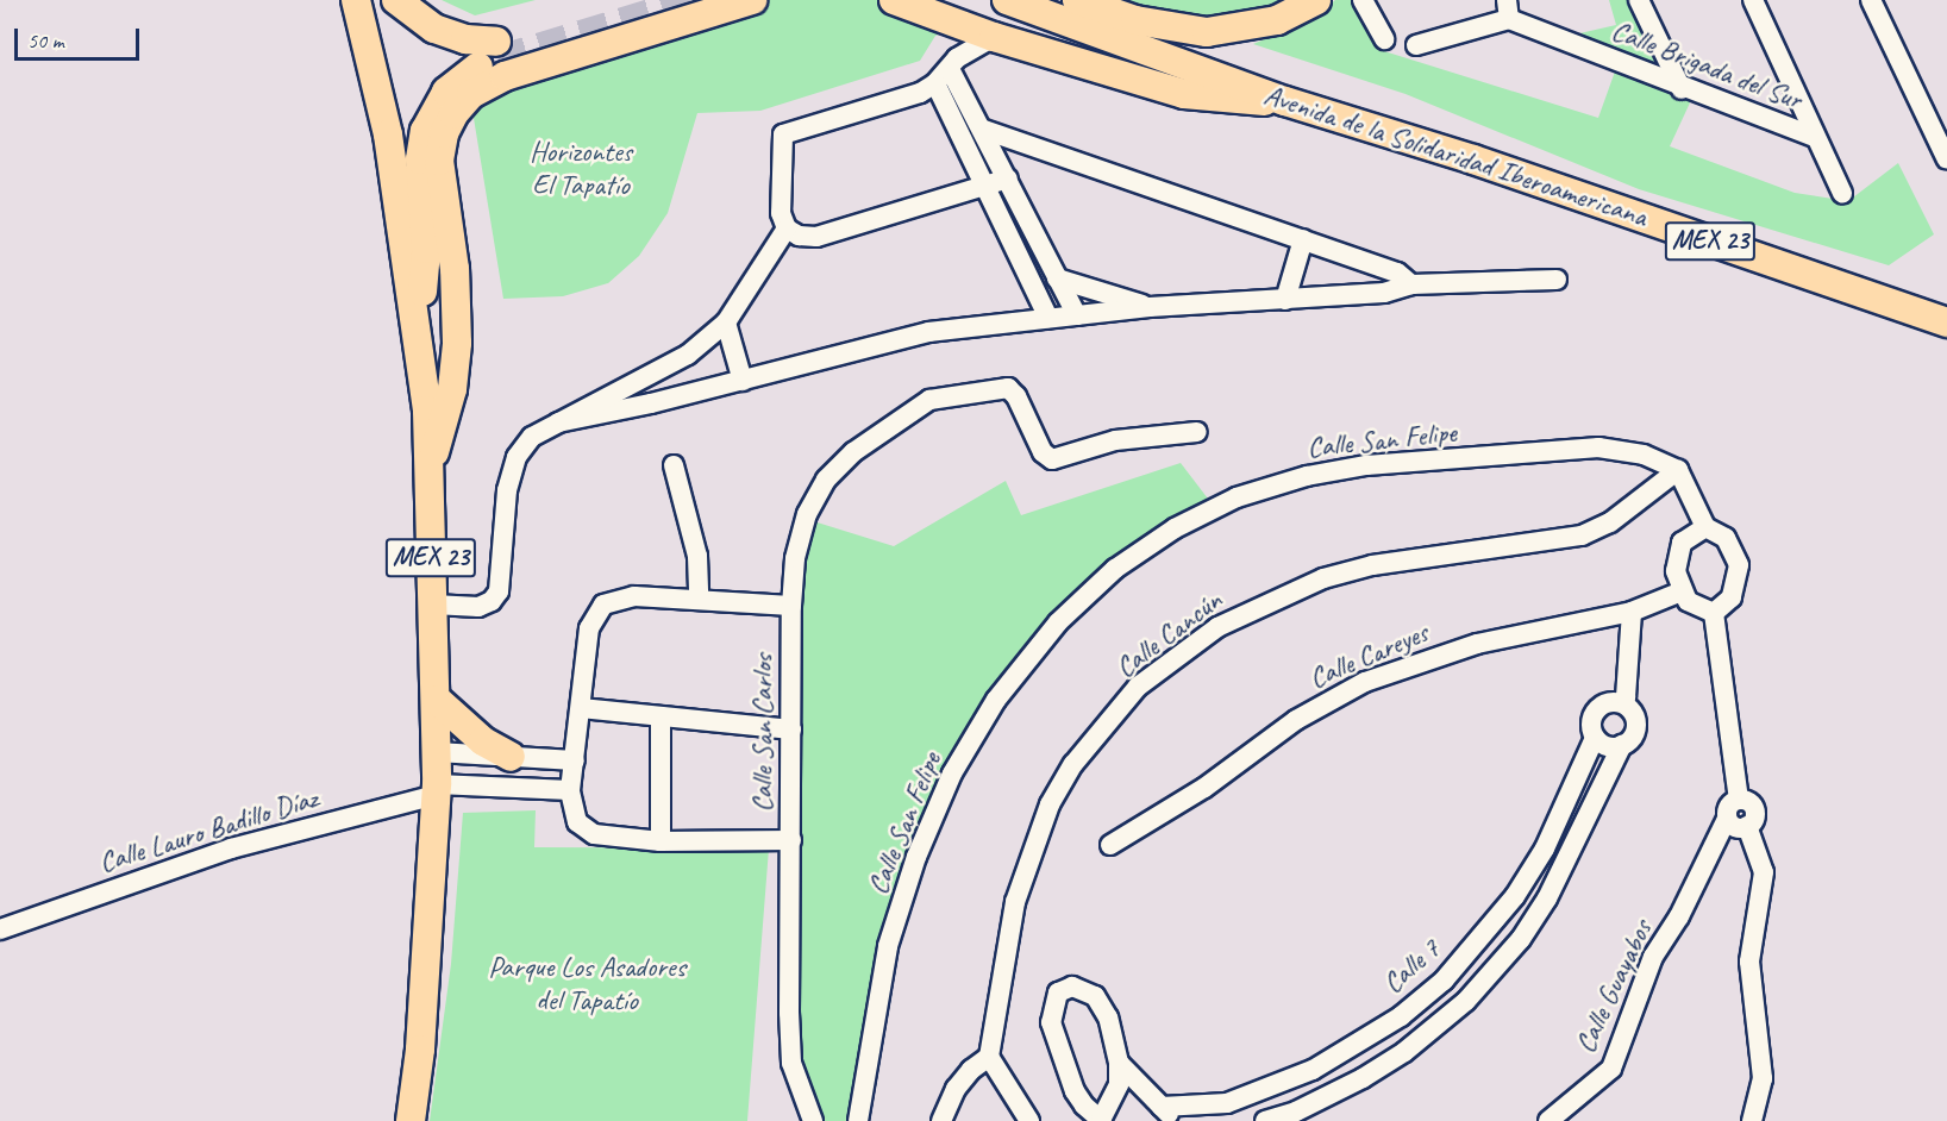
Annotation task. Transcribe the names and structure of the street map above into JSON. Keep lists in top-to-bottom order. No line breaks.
{"streets":{"highway":["Avenida de la Solidaridad Iberoamericana","MEX 23"],"street":["Calle Brigada del Sur","Calle San Felipe","Calle Cancún","Calle Careyes","Calle San Carlos","Calle Lauro Badillo Díaz","Calle 7","Calle Guayabos"]},"crossings":[["MEX 23","Calle Lauro Badillo Díaz"],["Calle San Felipe","Calle Cancún"]],"parks":["Horizontes El Tapatío","Parque Los Asadores del Tapatío"],"scale_bar":"50 m"}
